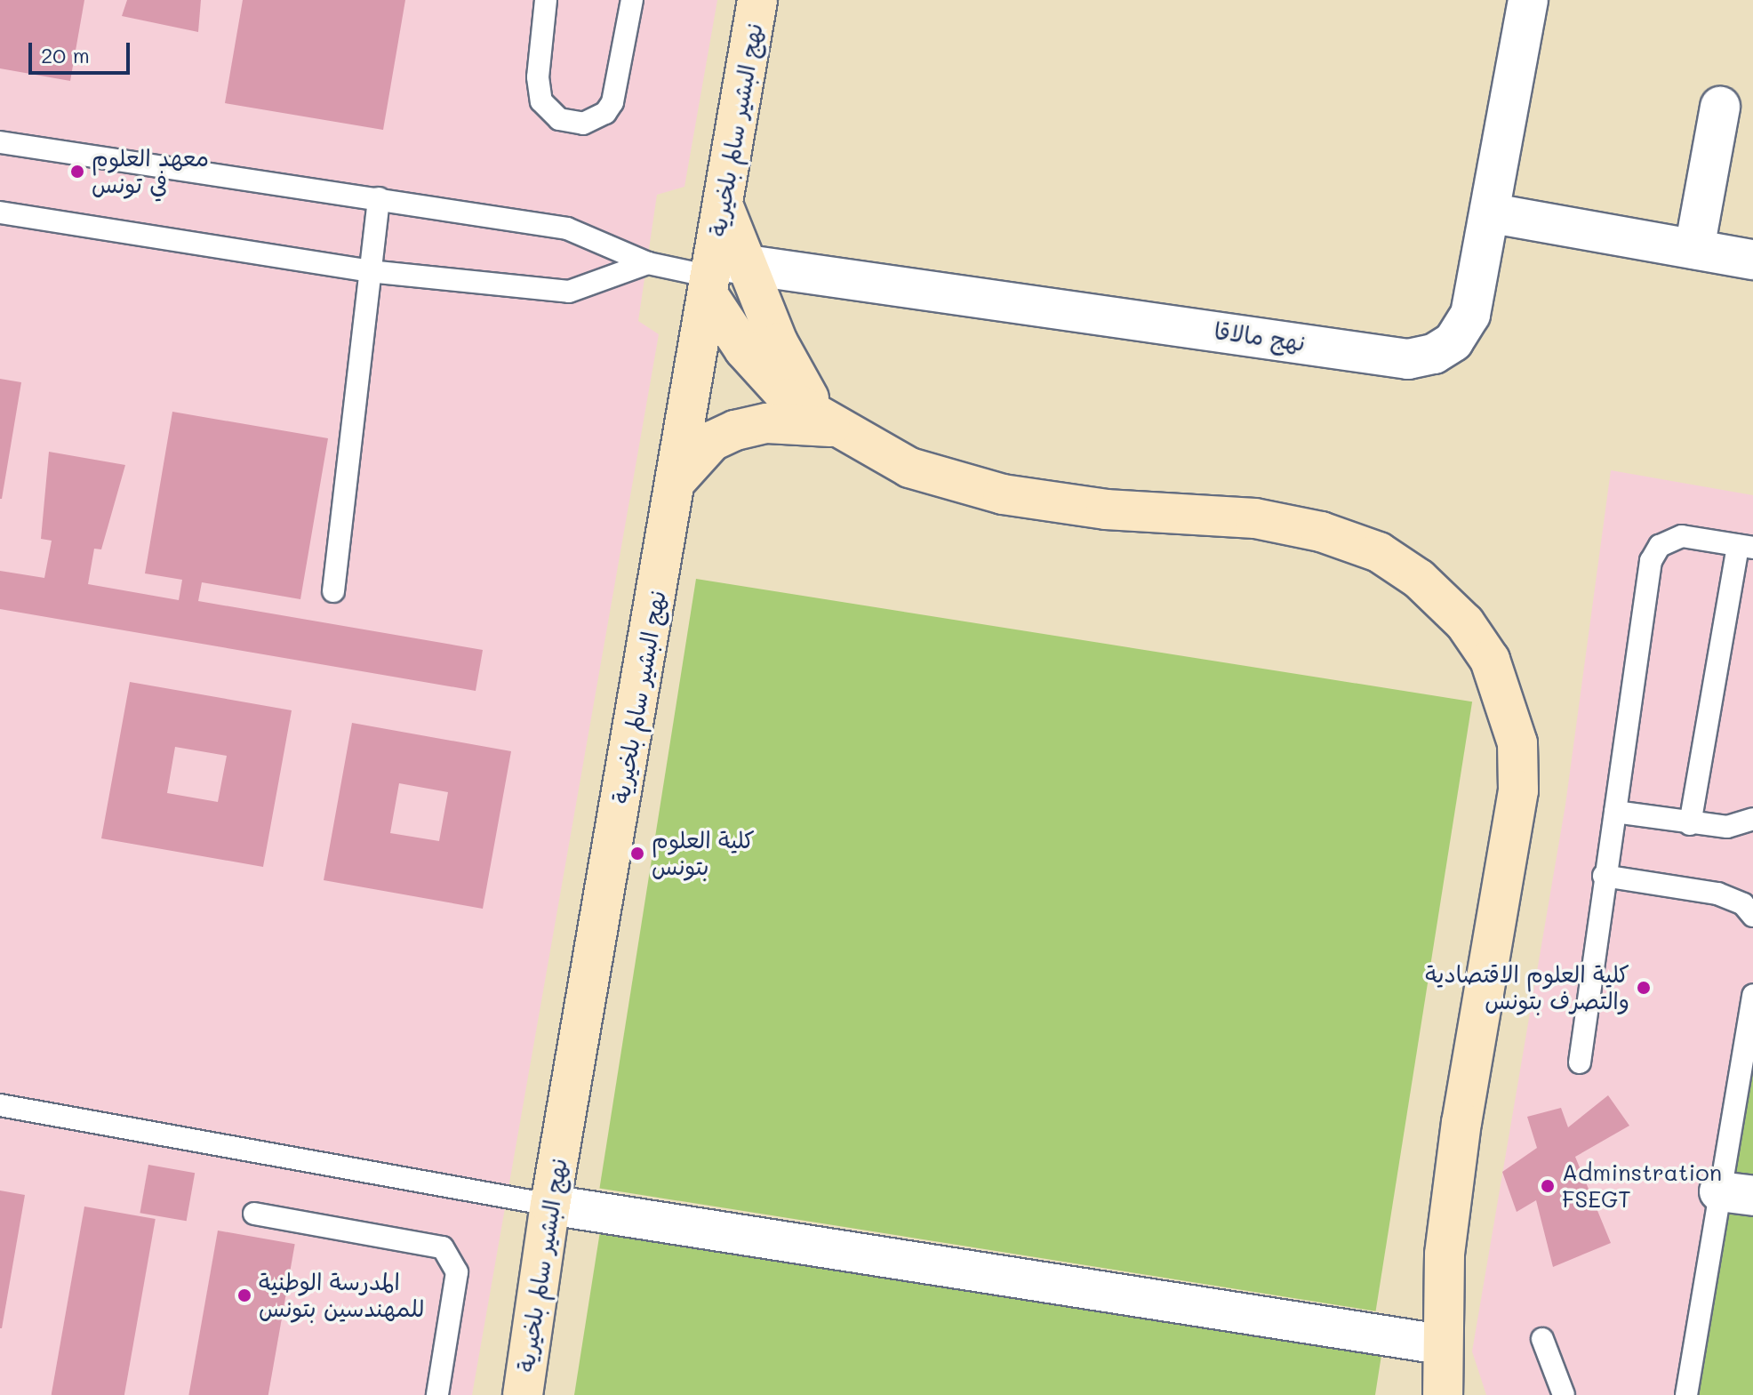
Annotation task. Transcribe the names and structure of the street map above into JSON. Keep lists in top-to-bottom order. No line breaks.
{"streets":{"street":["نهج البشير سالم بلخيرية","نهج مالاقا"]},"crossings":[["نهج البشير سالم بلخيرية","نهج مالاقا"]],"places":["معهد العلوم في تونس","كلية العلوم بتونس","كلية العلوم الاقتصادية والتصرف بتونس","Adminstration FSEGT","المدرسة الوطنية للمهندسين بتونس"],"scale_bar":"20 m"}
